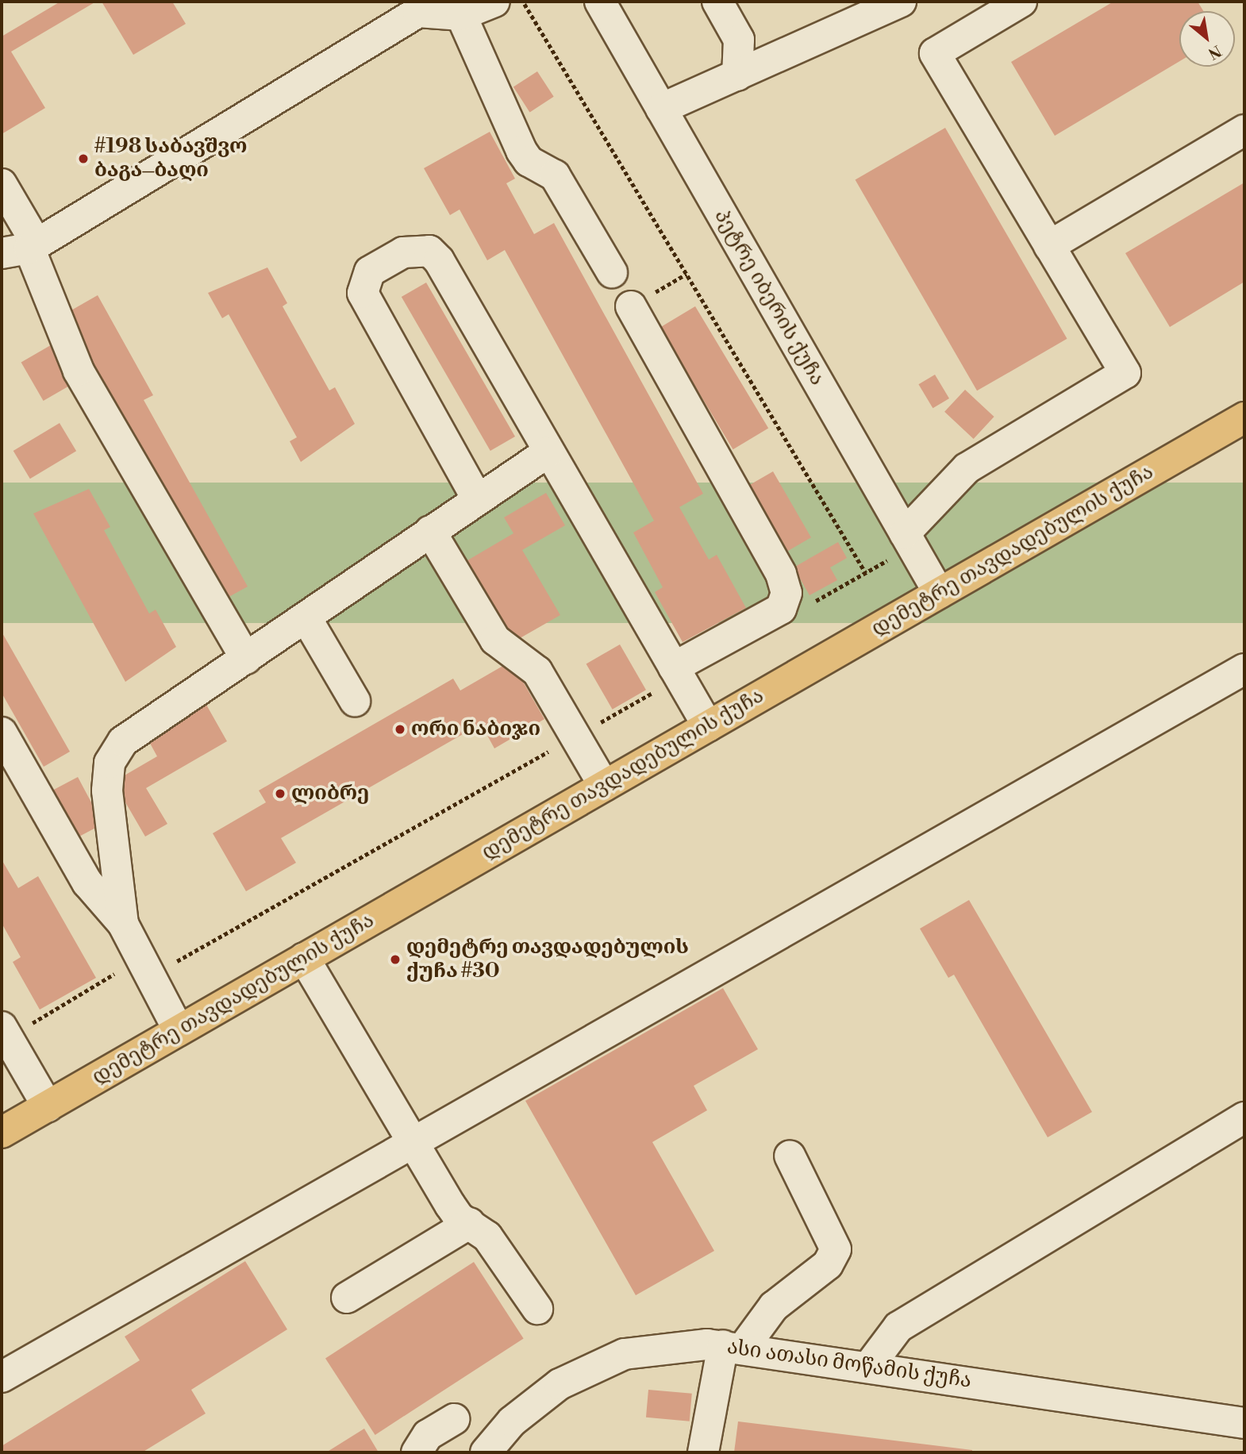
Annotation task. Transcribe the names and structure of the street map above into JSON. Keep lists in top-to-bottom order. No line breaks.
{"streets":{"main road":["დემეტრე თავდადებულის ქუჩა"],"street":["პეტრე იბერის ქუჩა","ასი ათასი მოწამის ქუჩა"]},"crossings":[["პეტრე იბერის ქუჩა","დემეტრე თავდადებულის ქუჩა"]],"places":["#198 საბავშვო ბაგა–ბაღი","ორი ნაბიჯი","ლიბრე","დემეტრე თავდადებულის ქუჩა #30"],"north":"bottom right"}
